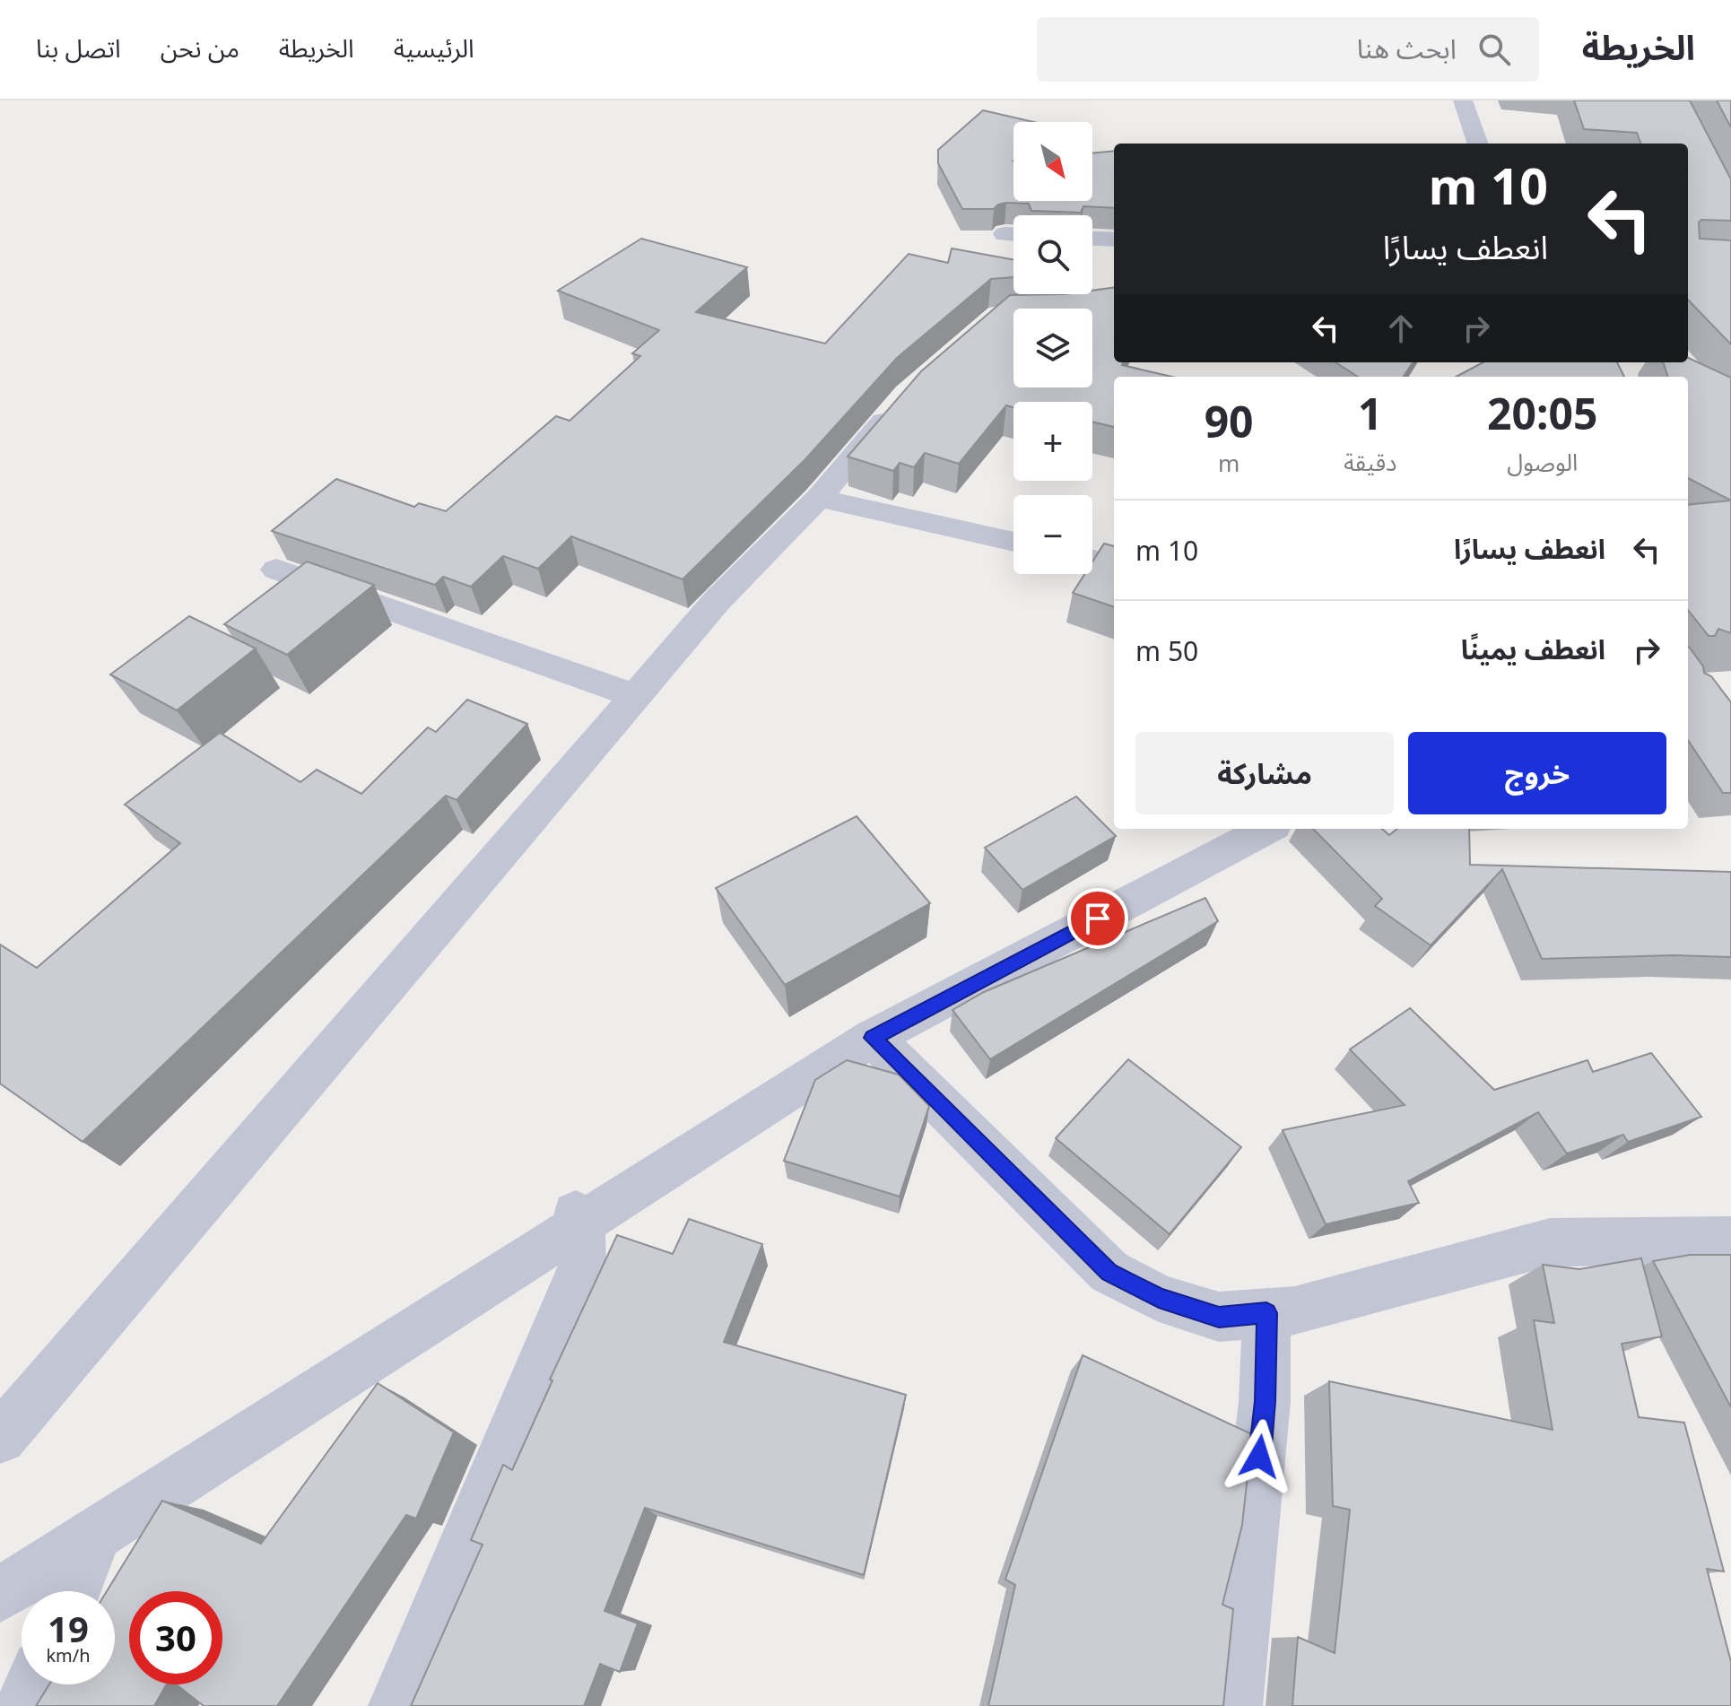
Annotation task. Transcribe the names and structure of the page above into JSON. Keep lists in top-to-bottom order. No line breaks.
{"north":"bottom right","page":{"header":"الخريطة","search":"ابحث هنا","nav":["الرئيسية","الخريطة","من نحن","اتصل بنا"],"map_buttons":["+","−"],"turn":["10 m","انعطف يسارًا"],"eta":["20:05","الوصول","1","دقيقة","90","m"],"list":[{"name":"انعطف يسارًا","value":"10 m"},{"name":"انعطف يمينًا","value":"50 m"}],"buttons":["خروج","مشاركة"],"speed":"19 km/h","limit":"30"}}
